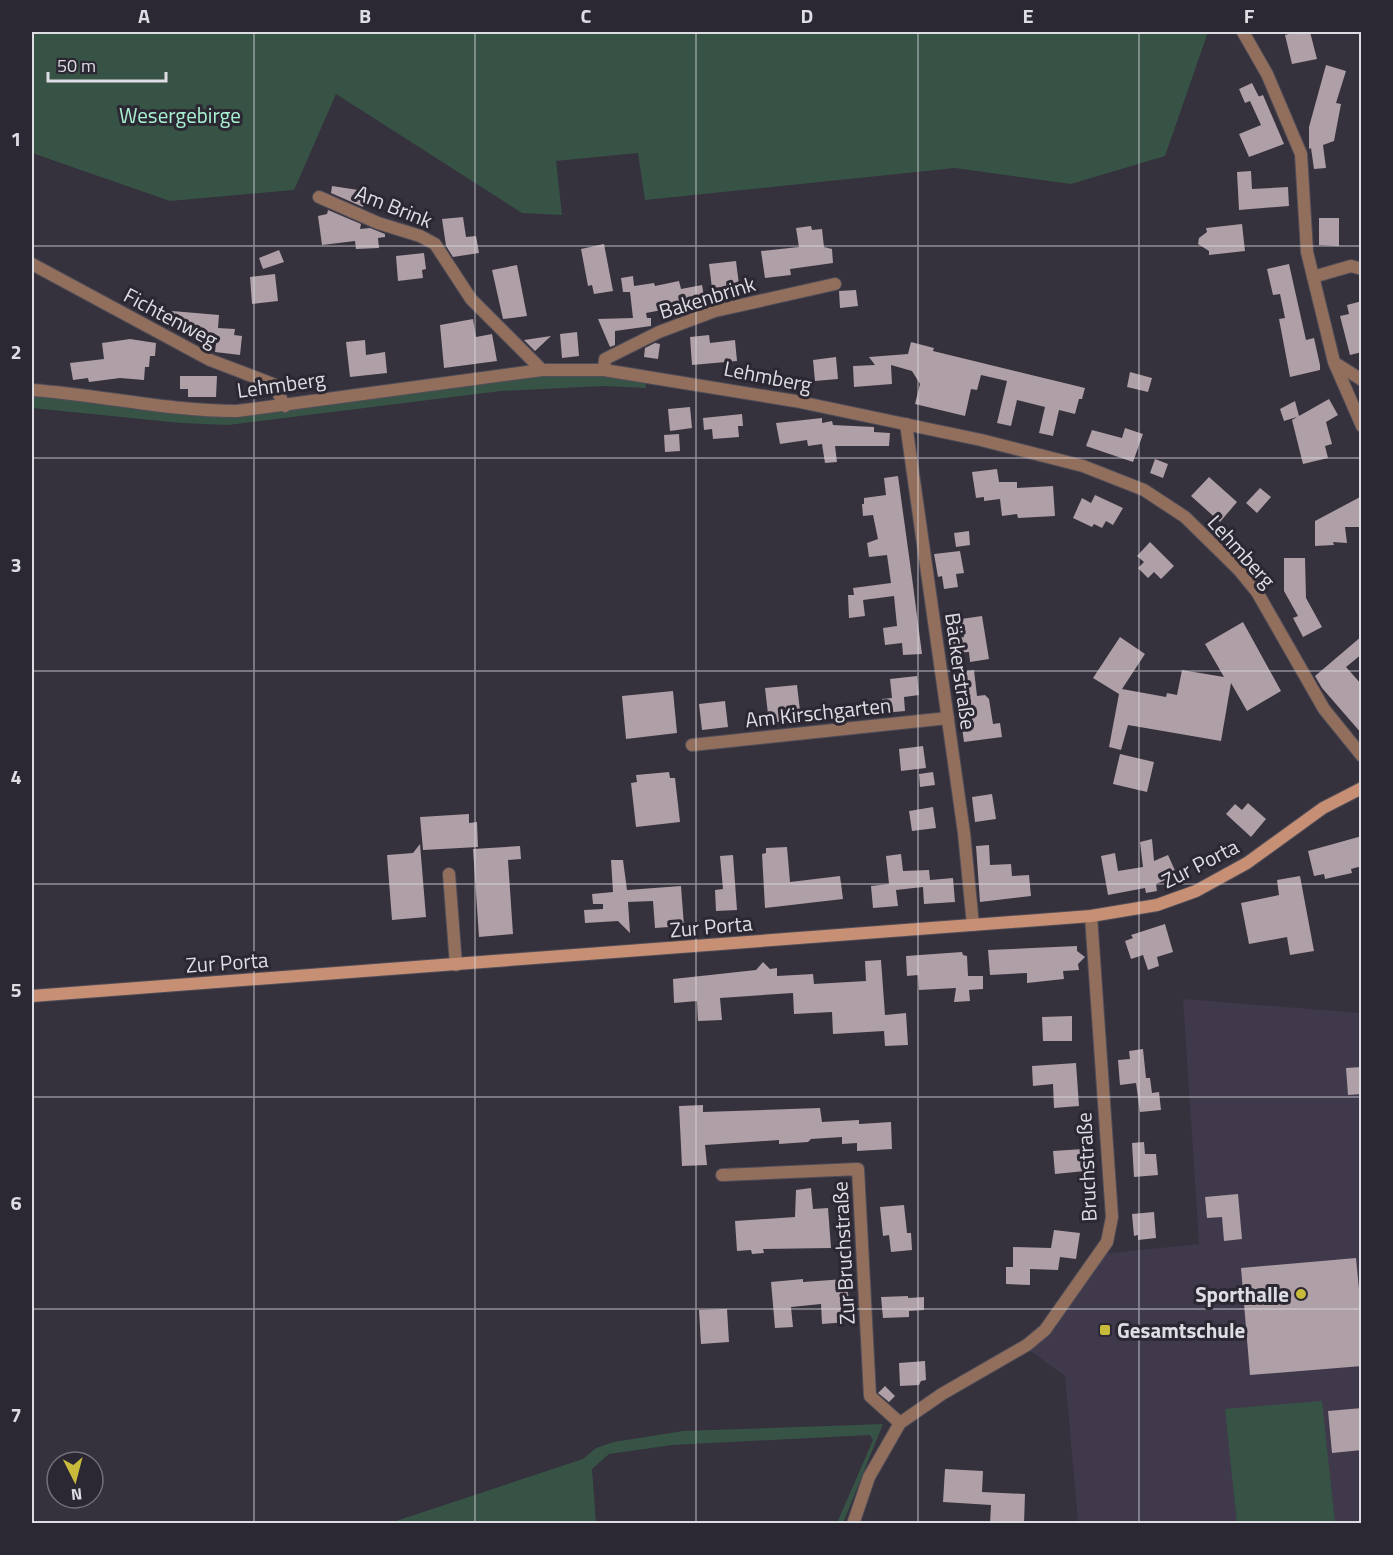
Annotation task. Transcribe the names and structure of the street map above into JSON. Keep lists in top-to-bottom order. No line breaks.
{"streets":{"main road":["Zur Porta"],"street":["Am Brink","Bakenbrink","Fichtenweg","Lehmberg","Bäckerstraße","Am Kirschgarten","Bruchstraße","Zur Bruchstraße"]},"crossings":[["Am Brink","Lehmberg"],["Bakenbrink","Lehmberg"],["Fichtenweg","Lehmberg"],["Lehmberg","Bäckerstraße"],["Bäckerstraße","Am Kirschgarten"],["Bäckerstraße","Zur Porta"],["Zur Porta","Bruchstraße"],["Bruchstraße","Zur Bruchstraße"]],"parks":["Wesergebirge"],"places":{"other":["Sporthalle"],"transit":["Gesamtschule"]},"scale_bar":"50 m","north":"bottom","grid":{"columns":["A","B","C","D","E","F"],"rows":["1","2","3","4","5","6","7"]}}
